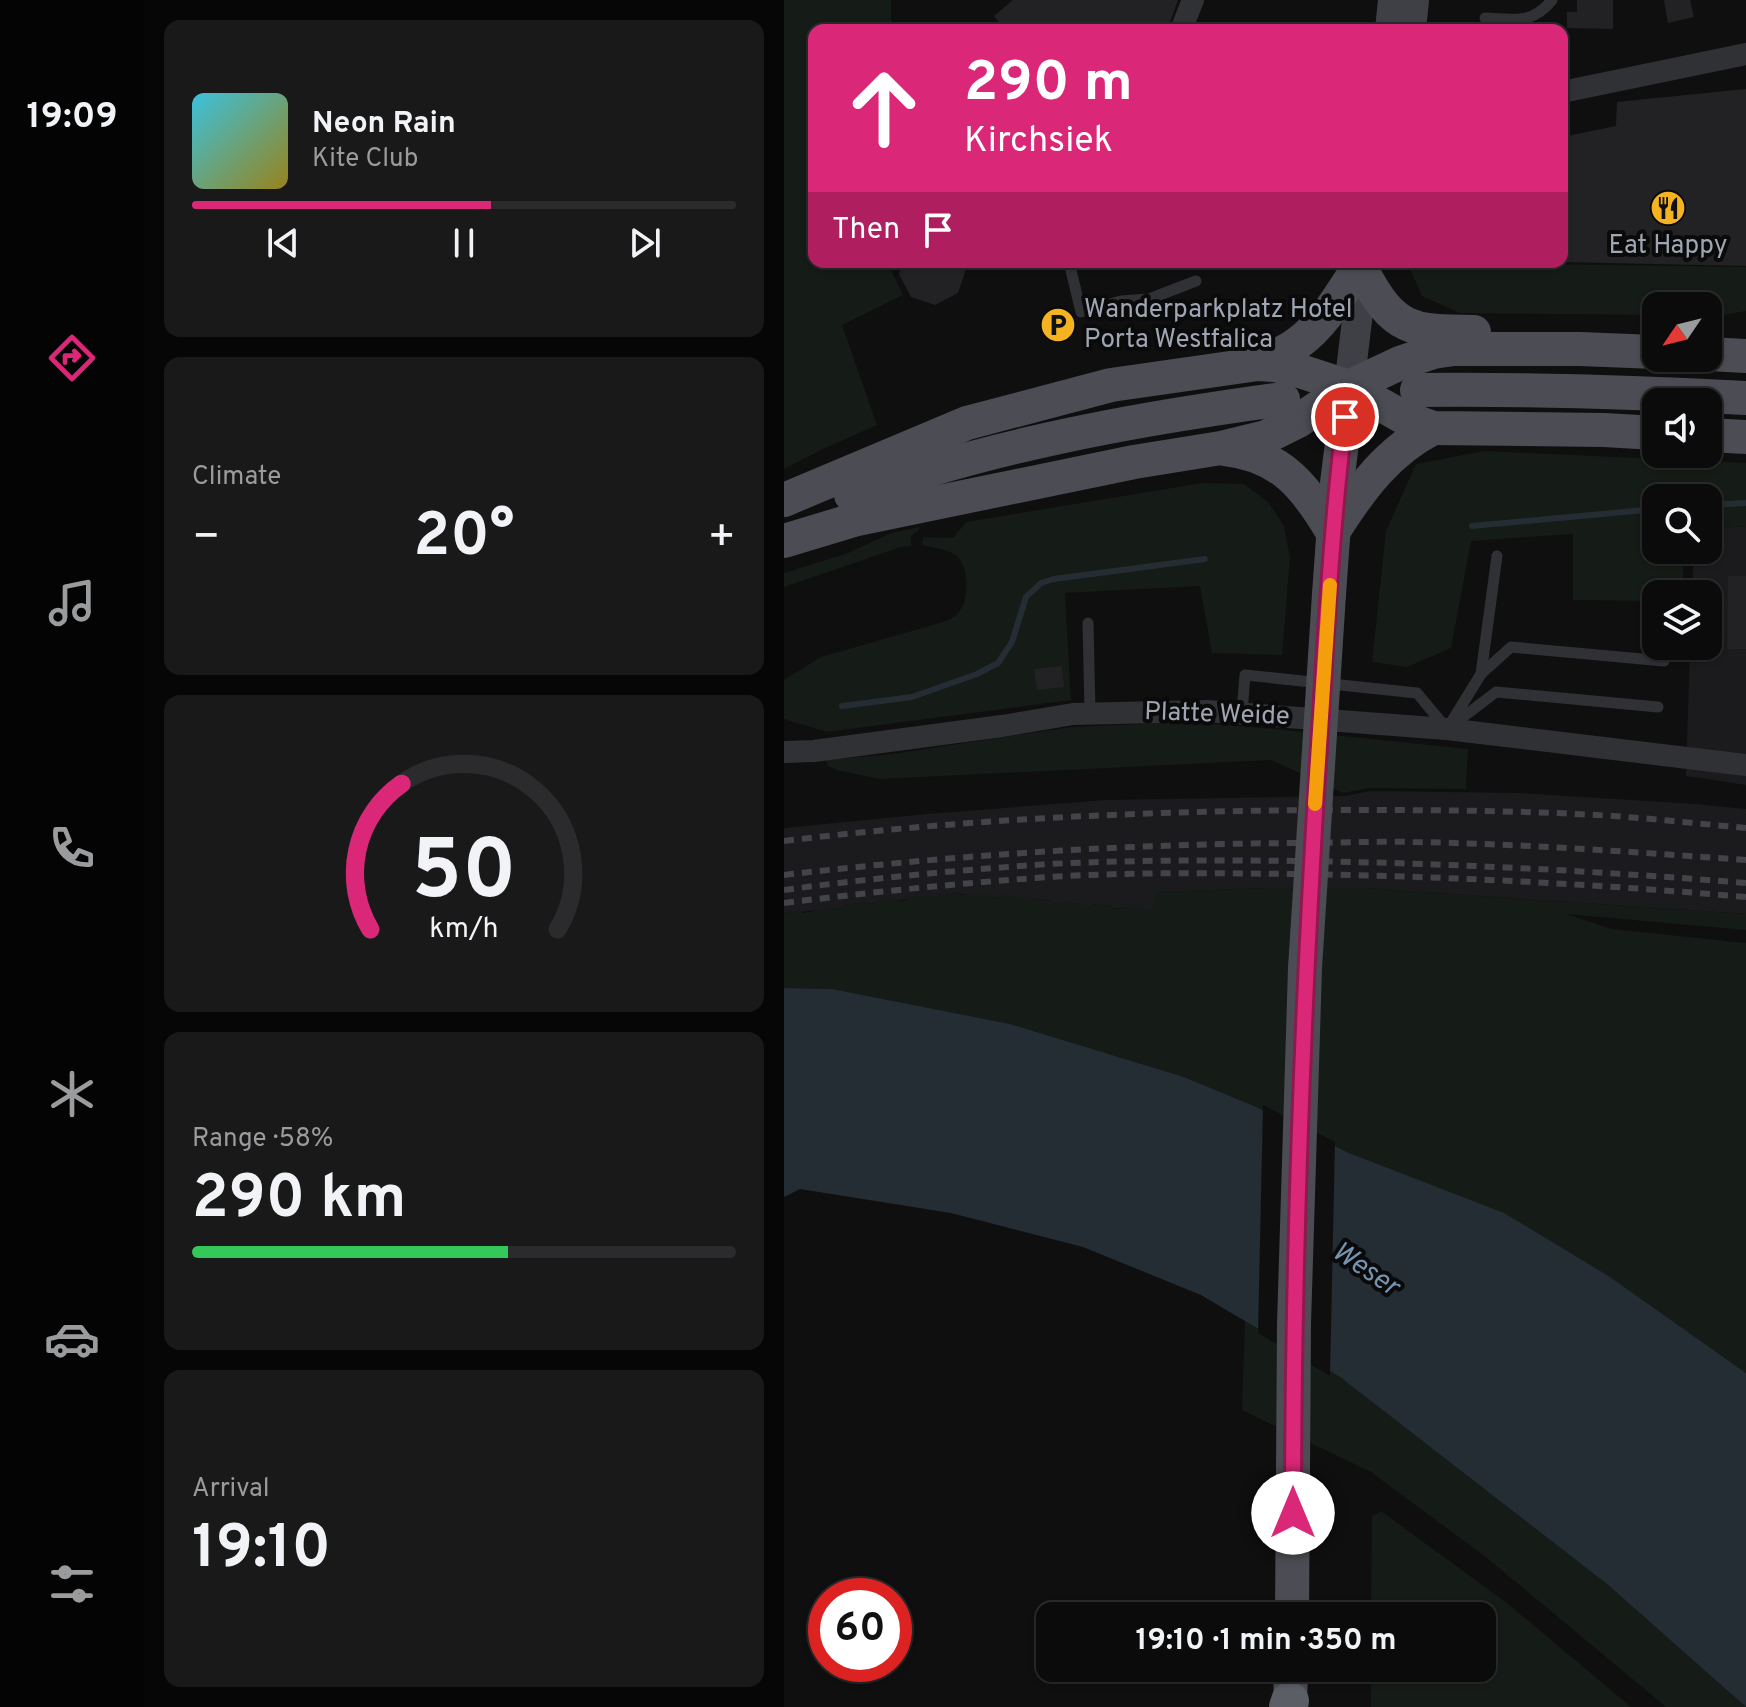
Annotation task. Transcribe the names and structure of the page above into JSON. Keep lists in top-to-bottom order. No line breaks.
{"streets":{"street":["Platte Weide"]},"water":["Weser"],"places":{"restaurant":["Eat Happy"],"parking":["Wanderparkplatz Hotel Porta Westfalica"]},"north":"bottom left","page":{"tabs":"19:09","turn":["290 m","Kirchsiek"],"song":["Neon Rain","Kite Club"],"then":"Then","tile":["Climate",["Range · 58%","290 km"],["Arrival","19:10"]],"heat":["−","20°","+"],"limit":"60","trip":"19:10 · 1 min · 350 m","gauge":["50","km/h"]}}
